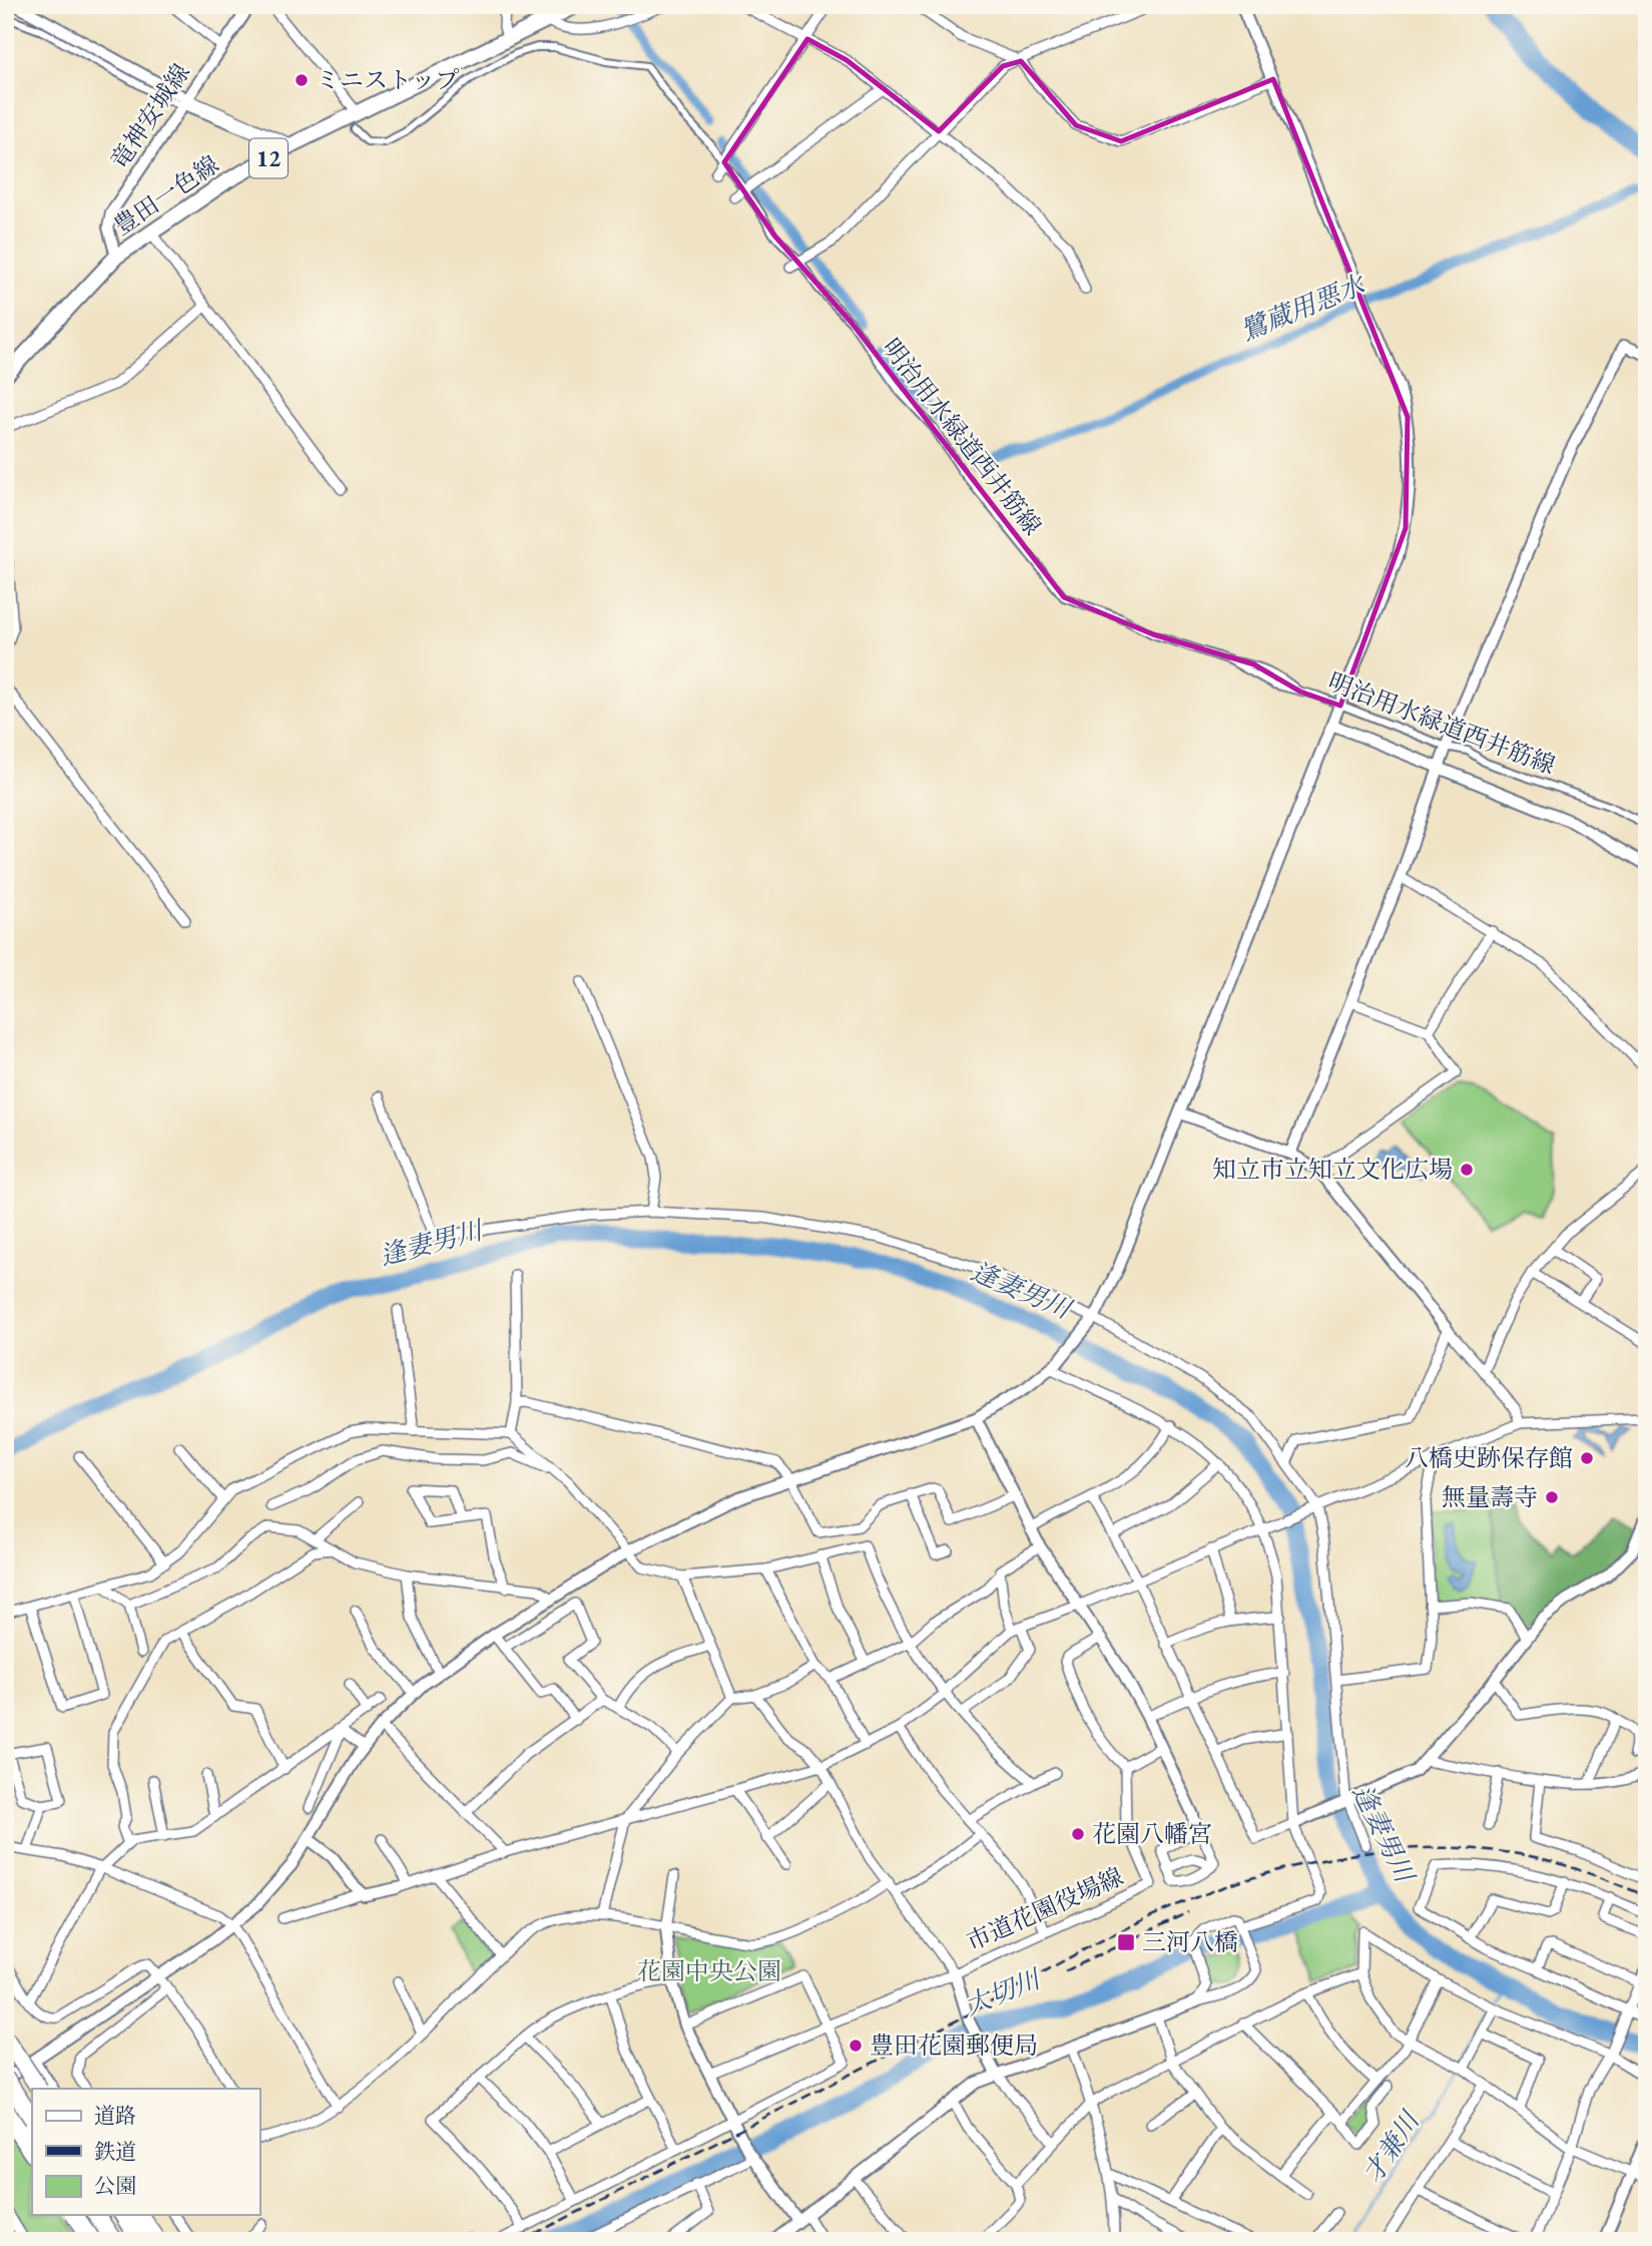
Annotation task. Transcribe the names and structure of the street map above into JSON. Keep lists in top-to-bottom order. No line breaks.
{"streets":{"main road":["12","豊田一色線"],"street":["竜神安城線","明治用水緑道西井筋線","市道花園役場線"]},"crossings":[["竜神安城線","豊田一色線"]],"water":["鷺蔵用悪水","逢妻男川","大切川","才兼川"],"parks":["花園中央公園"],"places":{"other":["ミニストップ","知立市立知立文化広場","八橋史跡保存館","無量壽寺","花園八幡宮","豊田花園郵便局"],"transit":["三河八橋"]},"legend":["道路","鉄道","公園"]}
